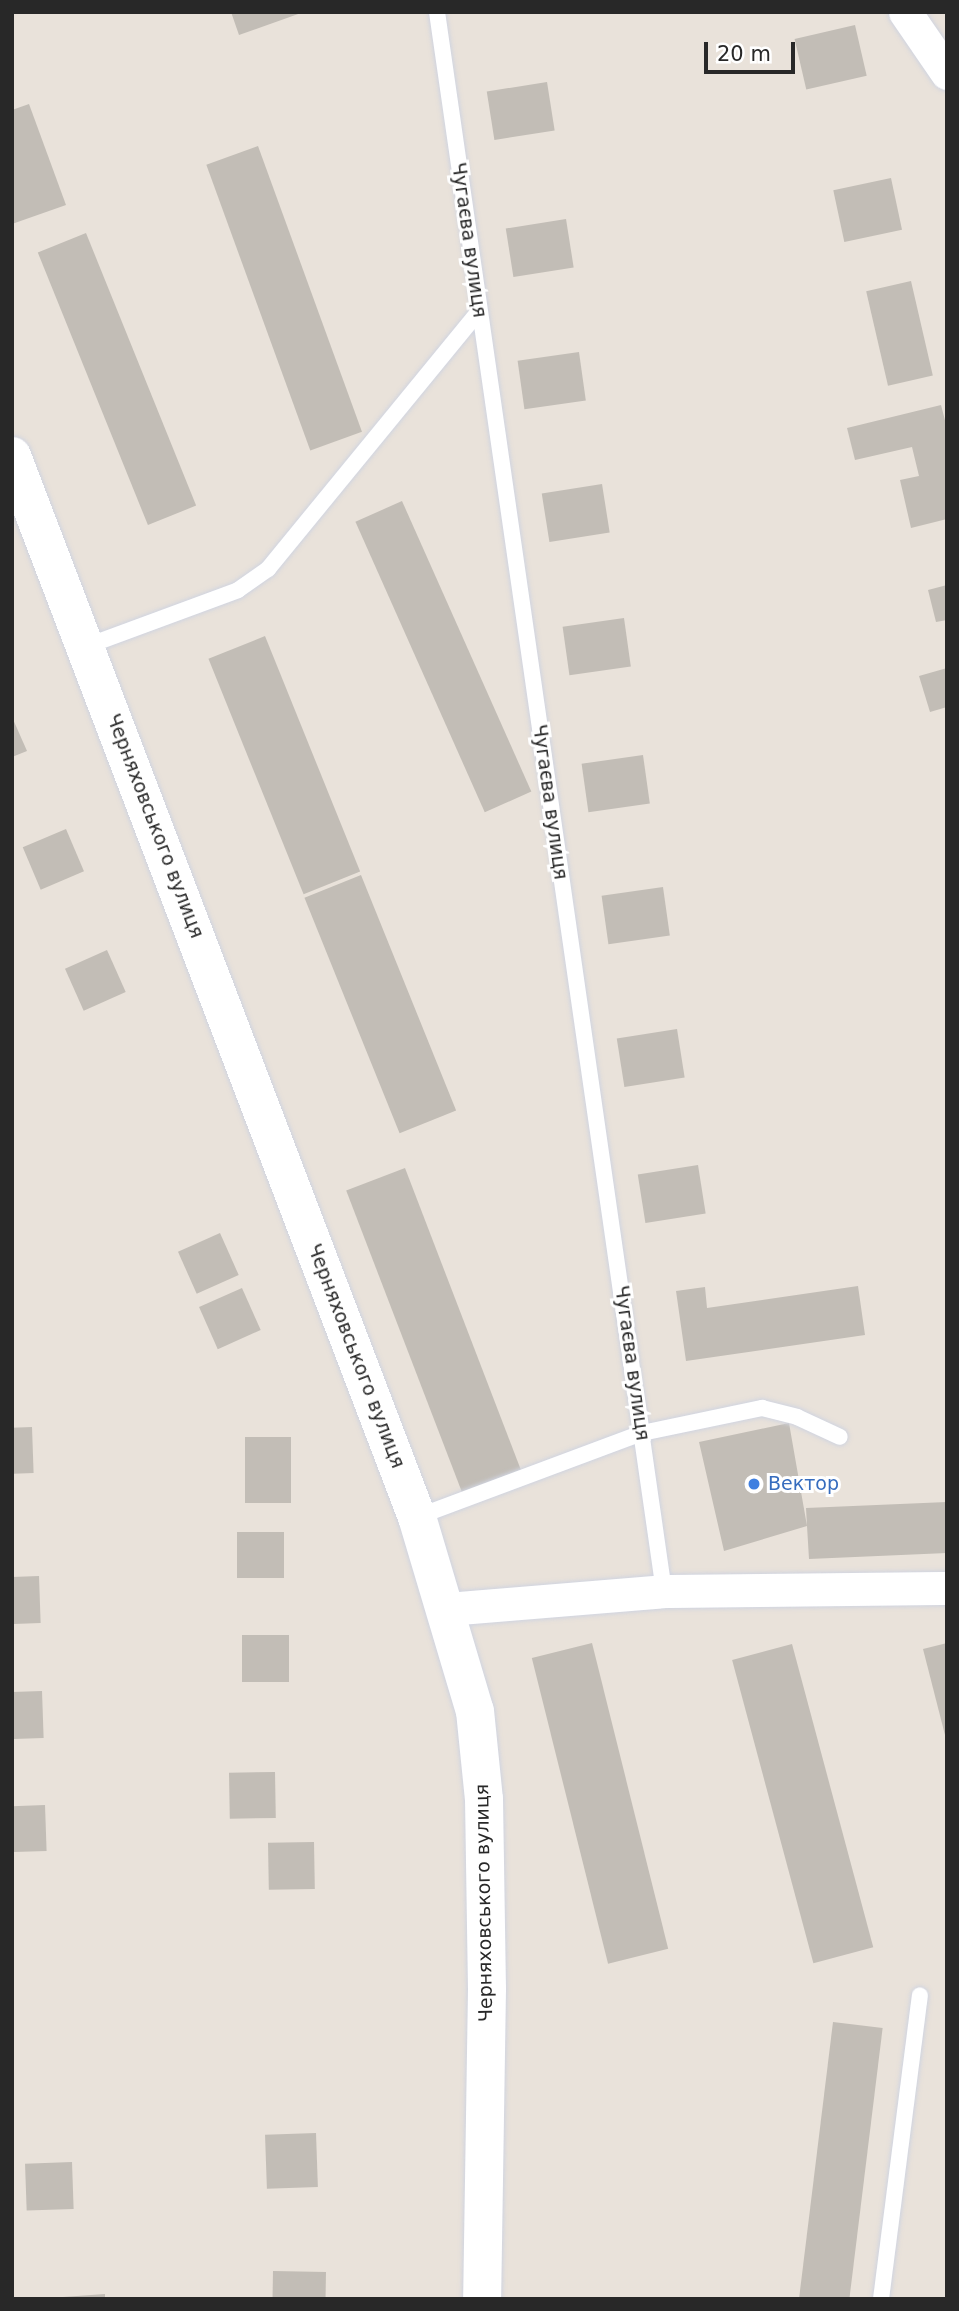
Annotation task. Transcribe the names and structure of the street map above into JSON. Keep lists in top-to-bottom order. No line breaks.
{"streets":{"street":["Черняховського вулиця"],"lane":["Чугаєва вулиця"]},"places":["Вектор"],"scale_bar":"20 m"}
